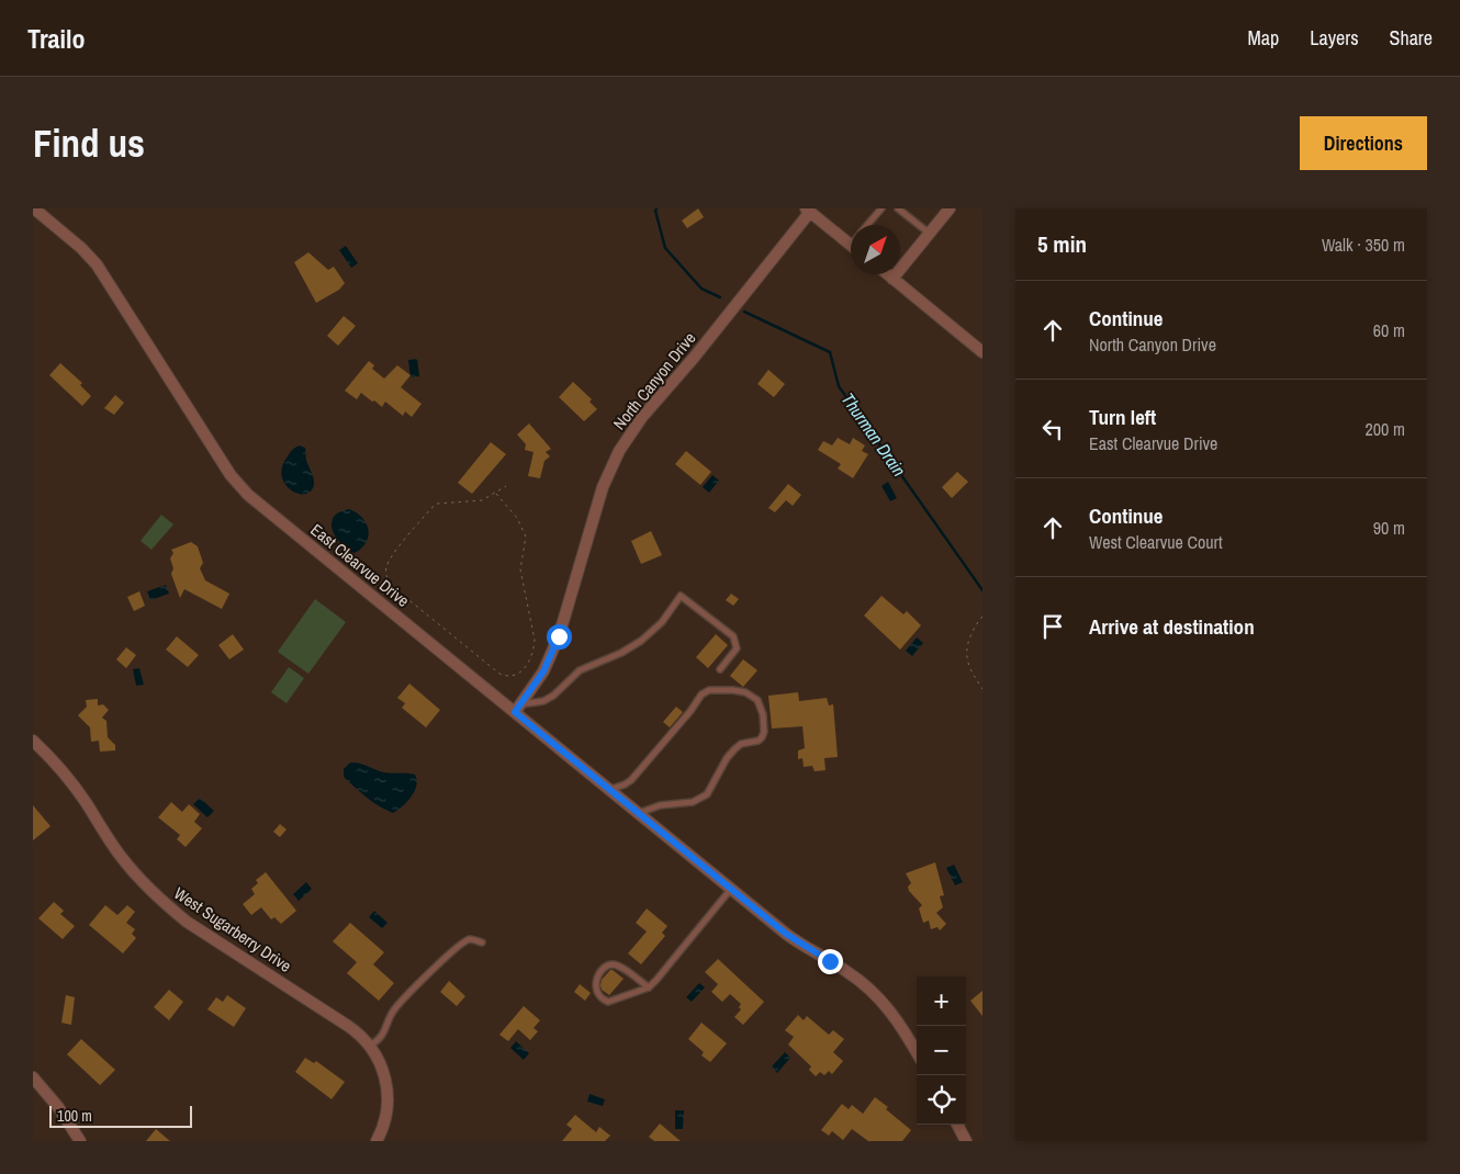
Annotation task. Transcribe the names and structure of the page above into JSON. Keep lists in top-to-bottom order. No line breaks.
{"streets":{"street":["North Canyon Drive","East Clearvue Drive","West Sugarberry Drive"]},"crossings":[["North Canyon Drive","East Clearvue Drive"]],"water":["Thurman Drain"],"scale_bar":"100 m","north":"top right","page":{"header":"Trailo","nav":["Map","Layers","Share"],"buttons":"Directions","title":"Find us","heading":["5 min","Walk · 350 m"],"list":[["Continue","North Canyon Drive","60 m"],["Turn left","East Clearvue Drive","200 m"],["Continue","West Clearvue Court","90 m"],"Arrive at destination"],"map_buttons":["+","−"],"scale":"100 m"}}
